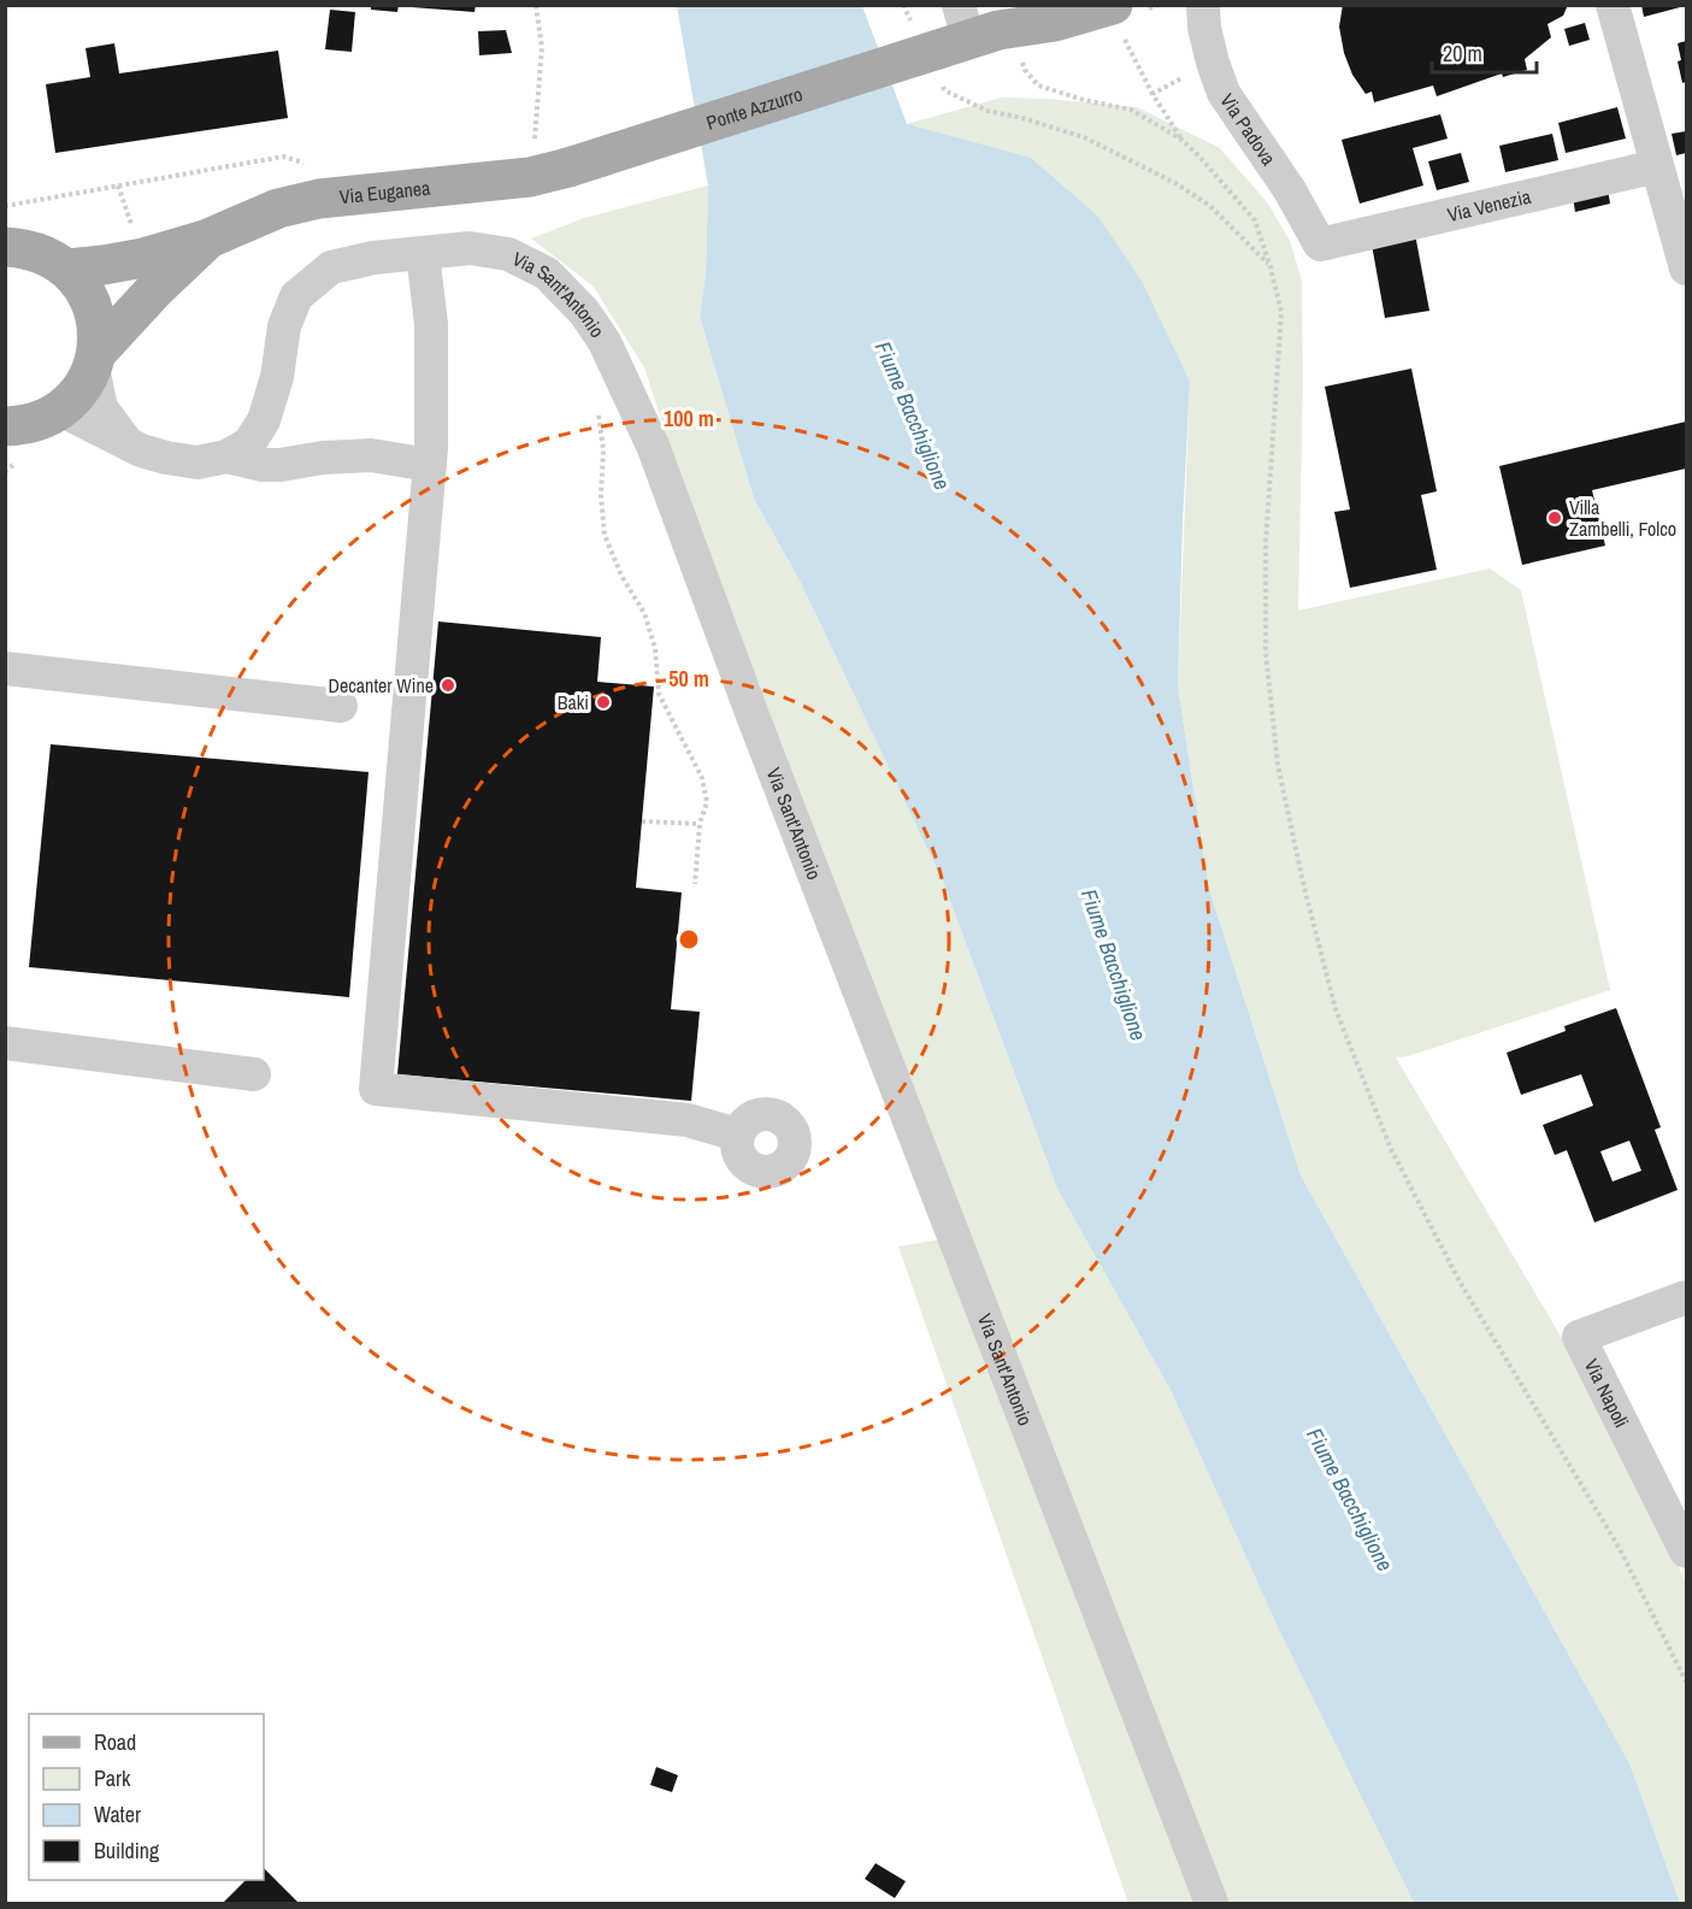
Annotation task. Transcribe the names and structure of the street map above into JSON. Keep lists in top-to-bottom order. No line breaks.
{"streets":{"main road":["Ponte Azzurro","Via Euganea"],"street":["Via Padova","Via Venezia","Via Sant'Antonio","Via Napoli"]},"crossings":[["Ponte Azzurro","Via Euganea"],["Via Padova","Via Venezia"],["Via Euganea","Via Sant'Antonio"]],"water":["Fiume Bacchiglione"],"places":["Villa Zambelli, Folco","Decanter Wine","Baki"],"legend":["Road","Park","Water","Building"],"scale_bar":"20 m","rings":["100 m","50 m"]}
